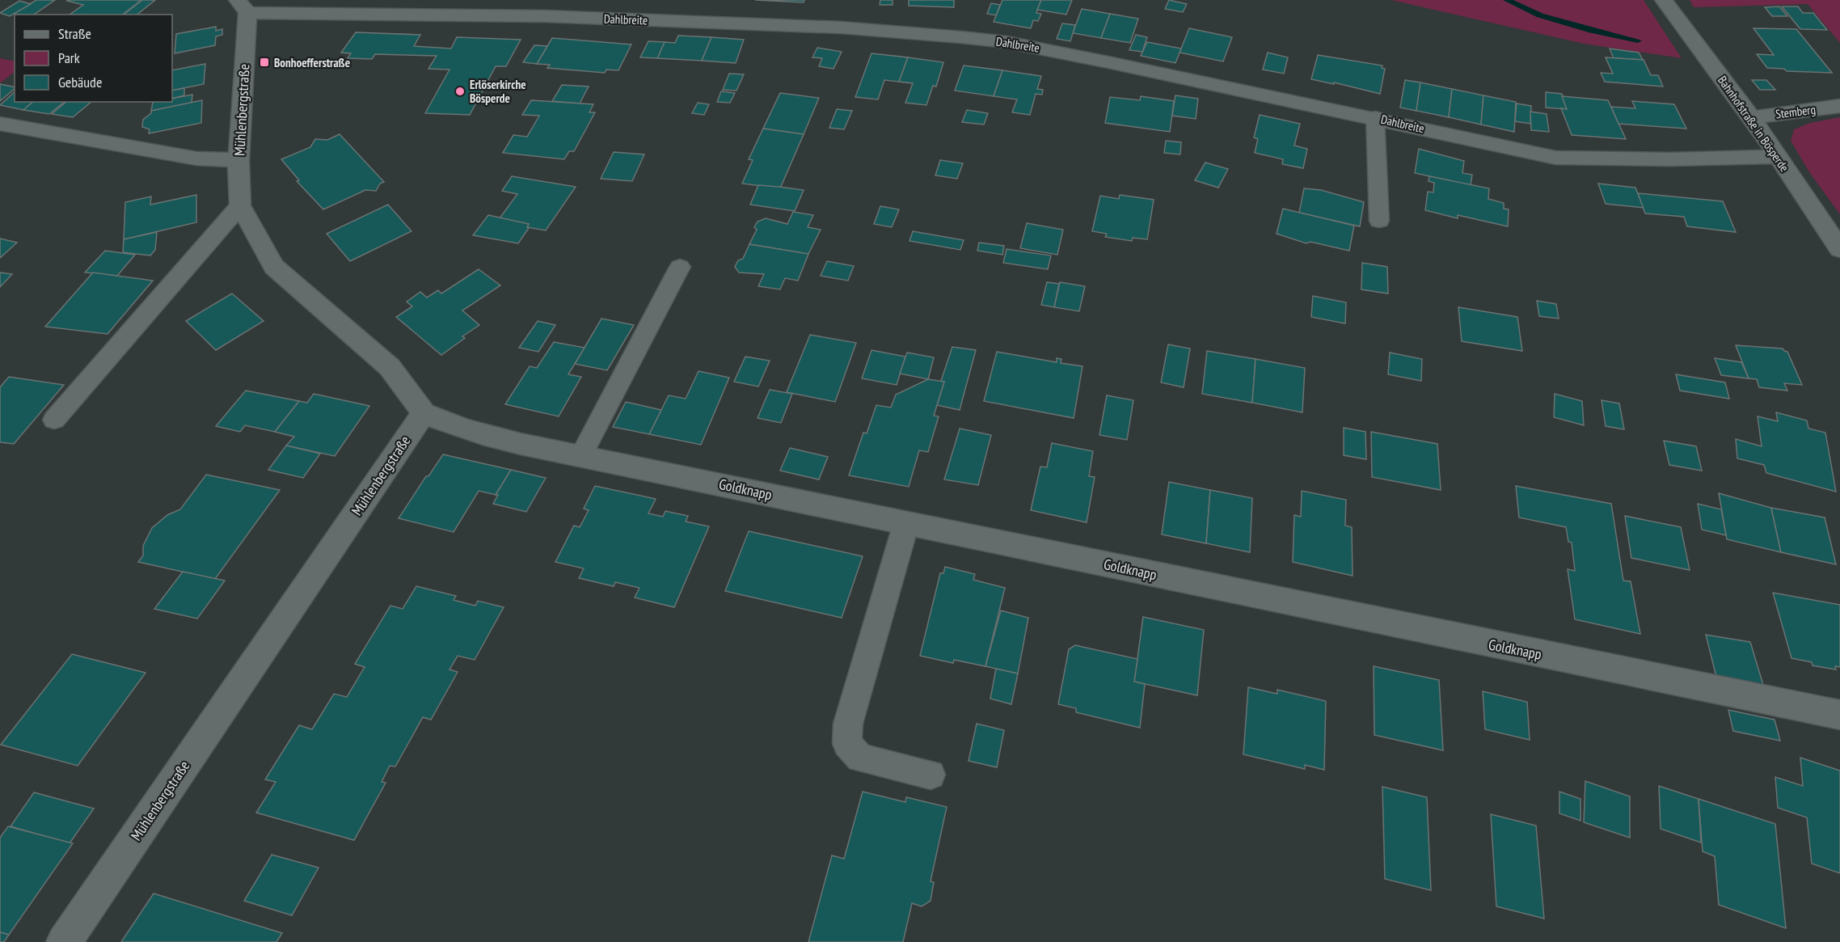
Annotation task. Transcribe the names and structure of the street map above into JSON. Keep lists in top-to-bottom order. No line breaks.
{"streets":{"street":["Dahlbreite","Mühlenbergstraße","Stemberg","Bahnhofstraße in Bösperde","Goldknapp"]},"crossings":[["Dahlbreite","Mühlenbergstraße"],["Dahlbreite","Bahnhofstraße in Bösperde"],["Mühlenbergstraße","Goldknapp"],["Stemberg","Bahnhofstraße in Bösperde"]],"places":{"transit":["Bonhoefferstraße"],"other":["Erlöserkirche Bösperde"]},"legend":["Straße","Park","Gebäude"]}
